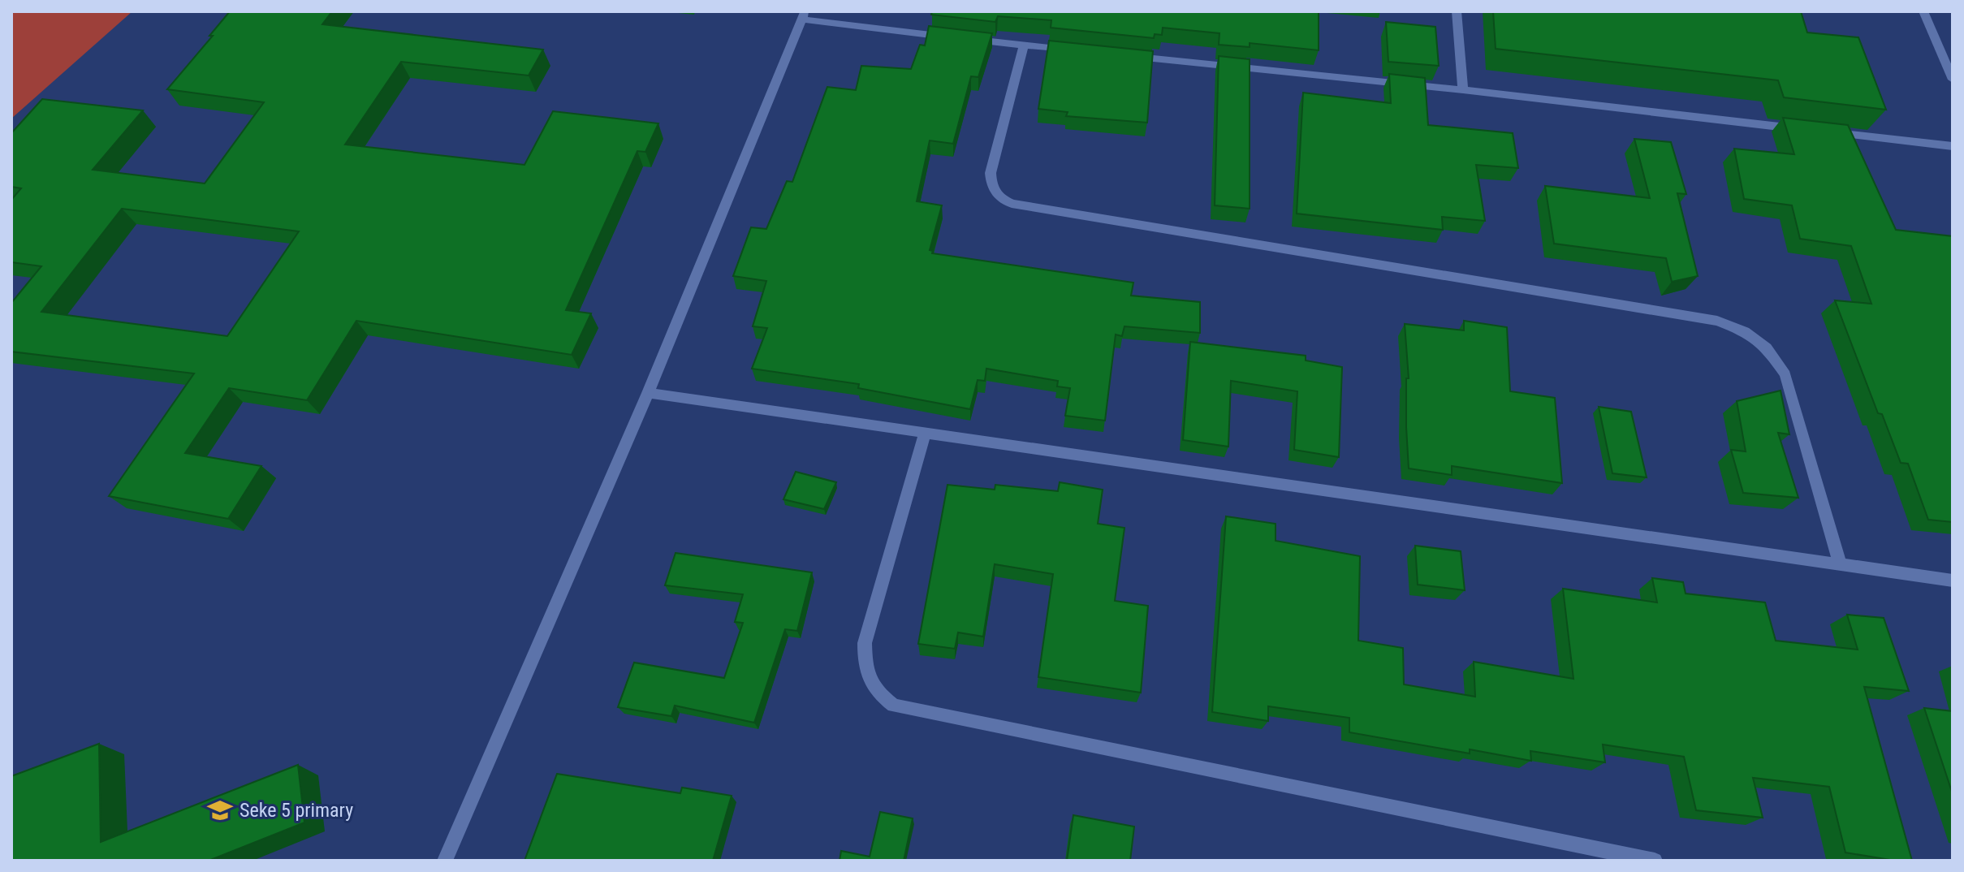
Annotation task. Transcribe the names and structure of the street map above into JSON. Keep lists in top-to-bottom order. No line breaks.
{"places":{"school or university":["Seke 5 primary"]}}
